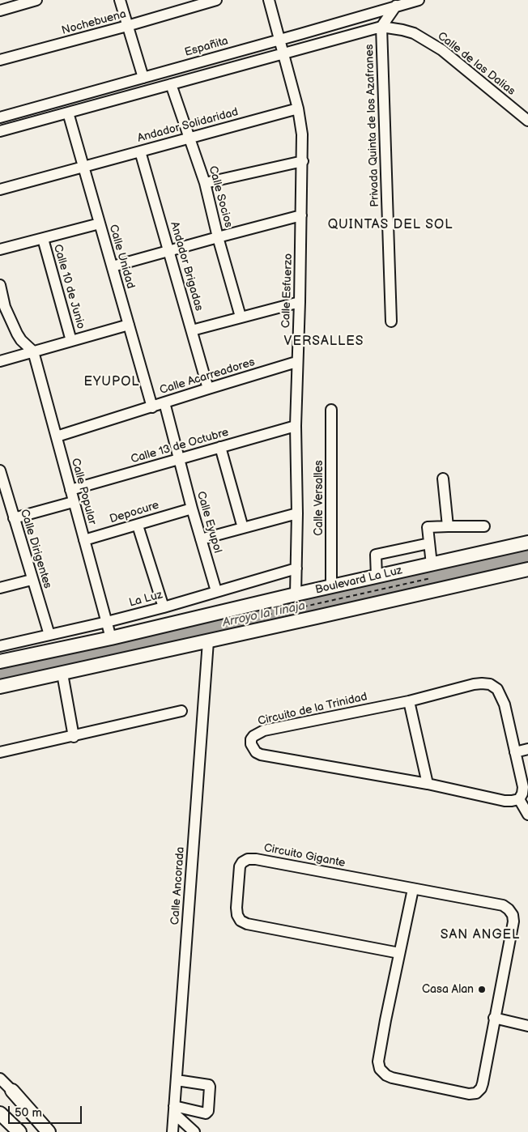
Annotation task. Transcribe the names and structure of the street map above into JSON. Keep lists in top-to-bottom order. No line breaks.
{"streets":{"main road":["Boulevard La Luz"],"street":["Nochebuena","Españita","Calle de las Dalias","Andador Solidaridad","Privada Quinta de los Azafranes","Calle Socios","Calle Unidad","Andador Brigadas","Calle 10 de Junio","Calle Esfuerzo","Calle Acarreadores","Calle 13 de Octubre","Calle Popular","Calle Versalles","Depocure","Calle Eyupol","Calle Dirigentes","La Luz","Circuito de la Trinidad","Circuito Gigante","Calle Ancorada"]},"crossings":[["Españita","Calle Esfuerzo"],["Calle de las Dalias","Privada Quinta de los Azafranes"],["Andador Solidaridad","Calle Socios"],["Andador Solidaridad","Calle Unidad"],["Andador Solidaridad","Andador Brigadas"],["Andador Solidaridad","Calle Esfuerzo"],["Calle Unidad","Calle Acarreadores"],["Andador Brigadas","Calle Acarreadores"],["Calle Esfuerzo","Calle Acarreadores"],["Calle Esfuerzo","Calle 13 de Octubre"],["Calle Esfuerzo","Boulevard La Luz"],["Calle Esfuerzo","La Luz"],["Calle Acarreadores","Calle Popular"],["Calle Acarreadores","Calle Eyupol"],["Calle 13 de Octubre","Calle Popular"],["Calle 13 de Octubre","Calle Eyupol"],["Calle Popular","Depocure"],["Calle Popular","Boulevard La Luz"],["Calle Popular","La Luz"],["Calle Versalles","Boulevard La Luz"],["Depocure","Calle Eyupol"],["Calle Eyupol","La Luz"],["Calle Dirigentes","La Luz"]],"districts":["QUINTAS DEL SOL","VERSALLES","EYUPOL","SAN ANGEL"],"water":["Arroyo la Tinaja"],"places":["Casa Alan"],"scale_bar":"50 m"}
